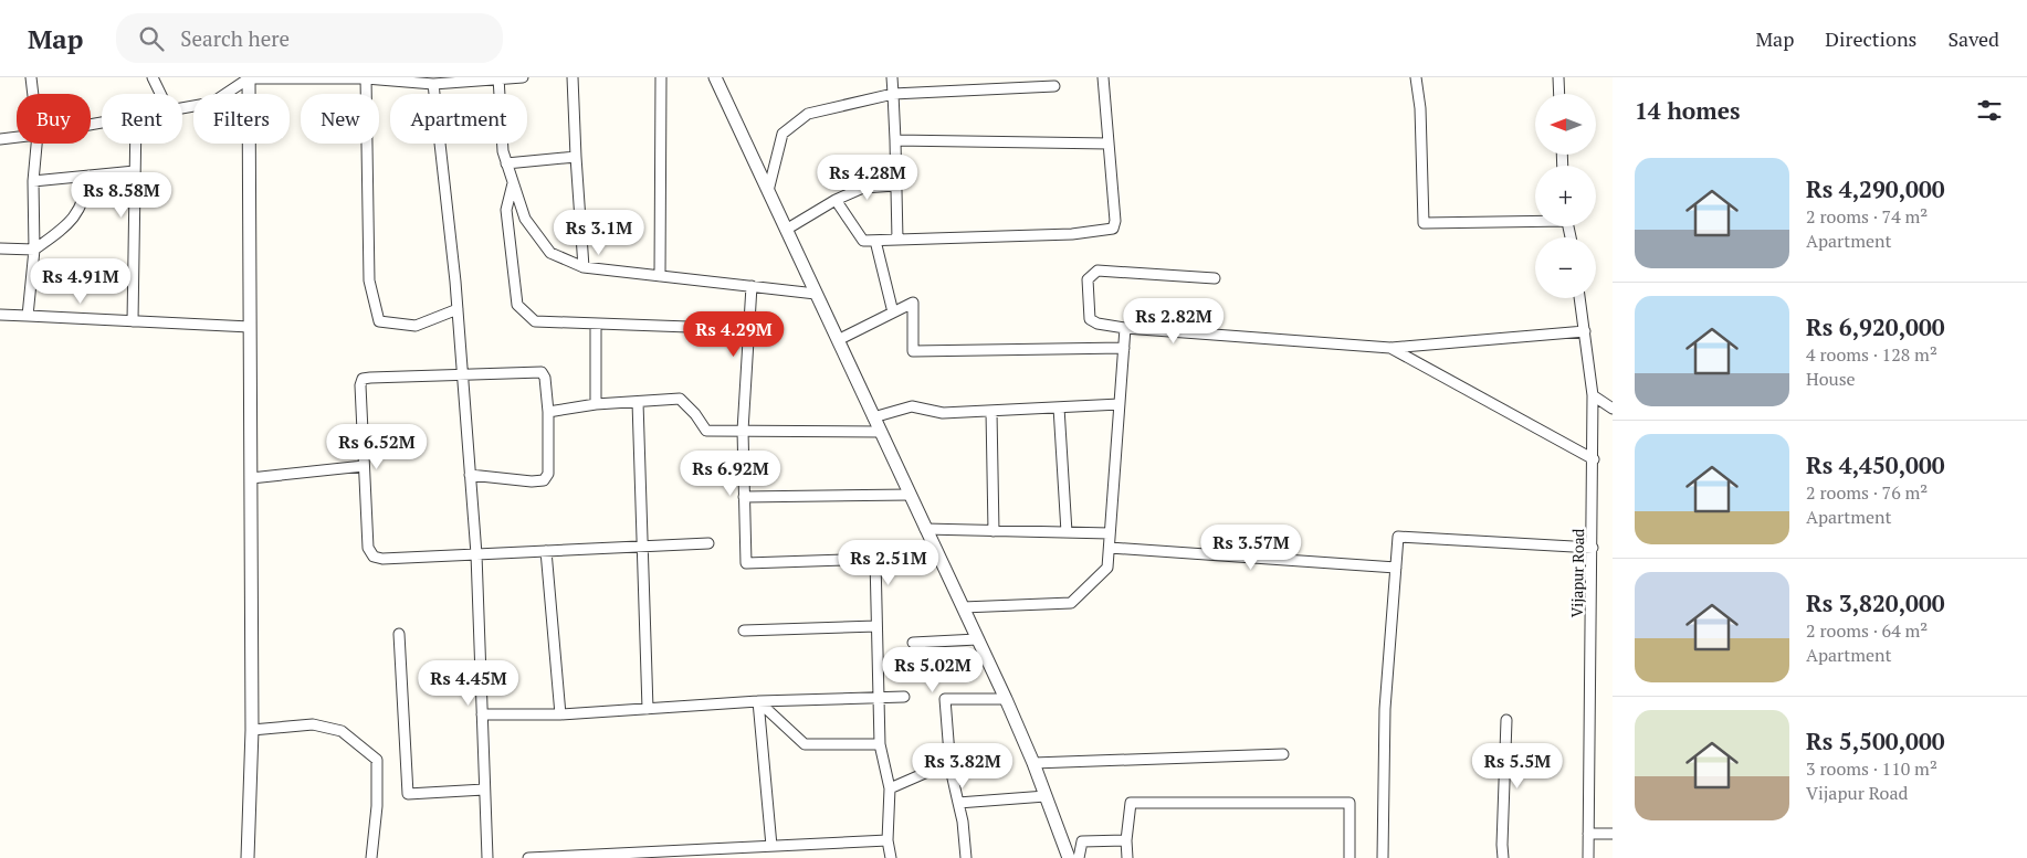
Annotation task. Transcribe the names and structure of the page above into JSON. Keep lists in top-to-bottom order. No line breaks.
{"streets":{"street":["Vijapur Road"]},"north":"left","page":{"header":"Map","search":"Search here","nav":["Map","Directions","Saved"],"heading":"14 homes","map_buttons":["+","−"],"chip":["Buy","Rent","Filters","New","Apartment"],"list":[{"name":"Rs 4,290,000","note":"2 rooms · 74 m² · Apartment"},{"name":"Rs 6,920,000","note":"4 rooms · 128 m² · House"},{"name":"Rs 4,450,000","note":"2 rooms · 76 m² · Apartment"},{"name":"Rs 3,820,000","note":"2 rooms · 64 m² · Apartment"},{"name":"Rs 5,500,000","note":"3 rooms · 110 m² · Vijapur Road"}],"price":["Rs 4.28M","Rs 8.58M","Rs 3.1M","Rs 4.91M","Rs 2.82M","Rs 4.29M","Rs 6.52M","Rs 6.92M","Rs 3.57M","Rs 2.51M","Rs 5.02M","Rs 4.45M","Rs 3.82M","Rs 5.5M"]}}
